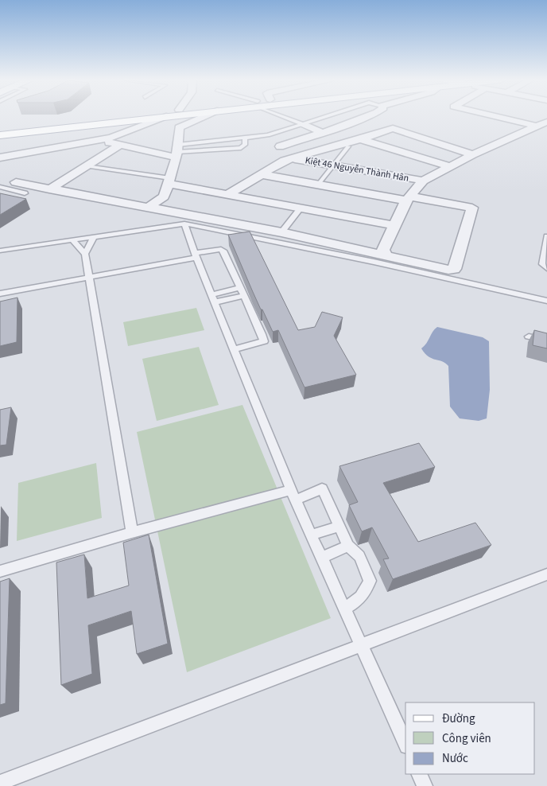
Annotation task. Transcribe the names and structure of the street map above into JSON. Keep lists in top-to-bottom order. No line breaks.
{"streets":{"street":["Kiệt 46 Nguyễn Thành Hân"]},"legend":["Đường","Công viên","Nước"]}
